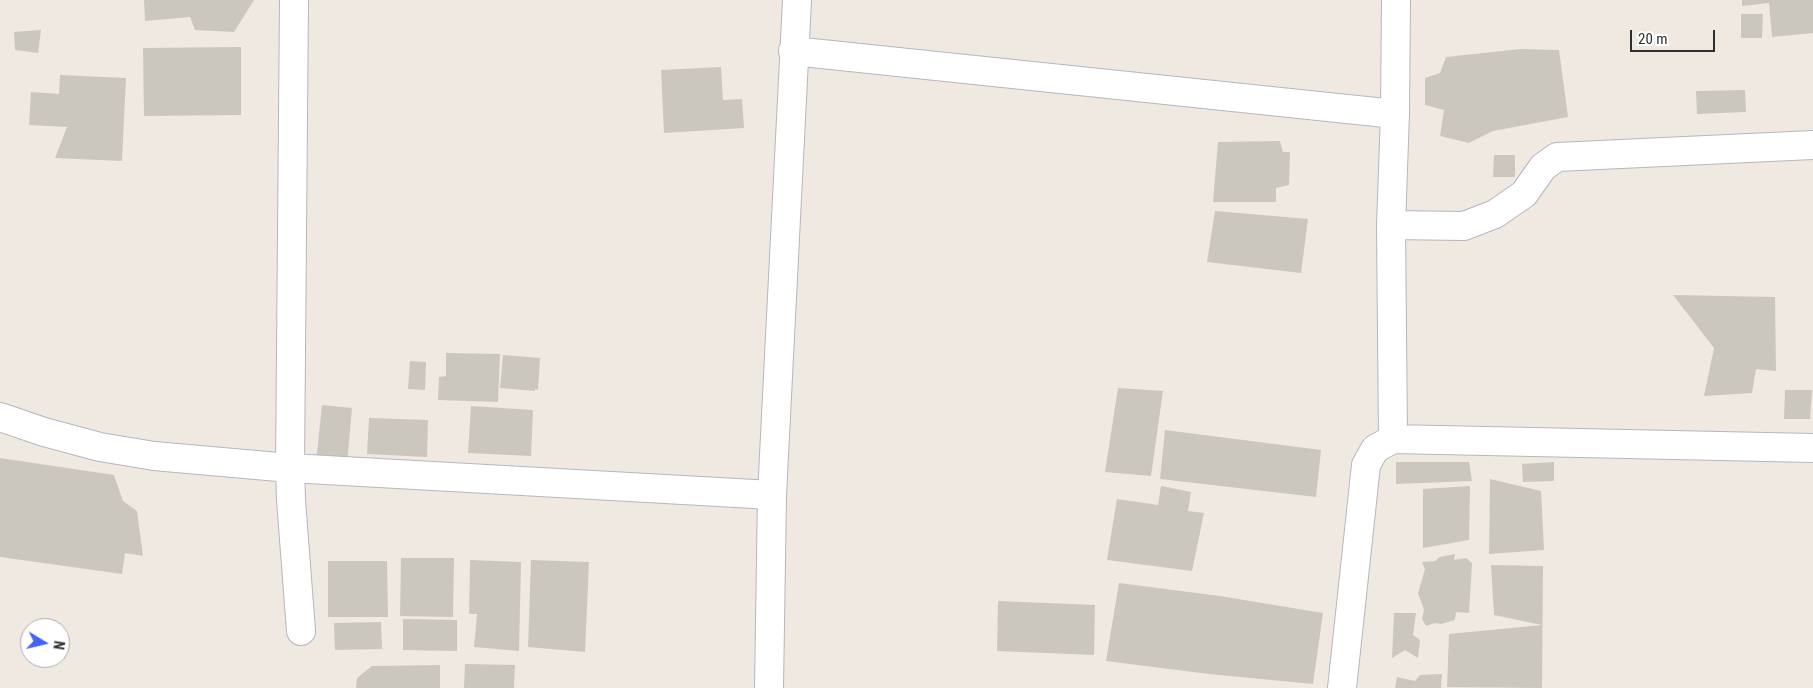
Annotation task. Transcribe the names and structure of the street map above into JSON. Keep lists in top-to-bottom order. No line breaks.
{"scale_bar":"20 m","north":"right"}
